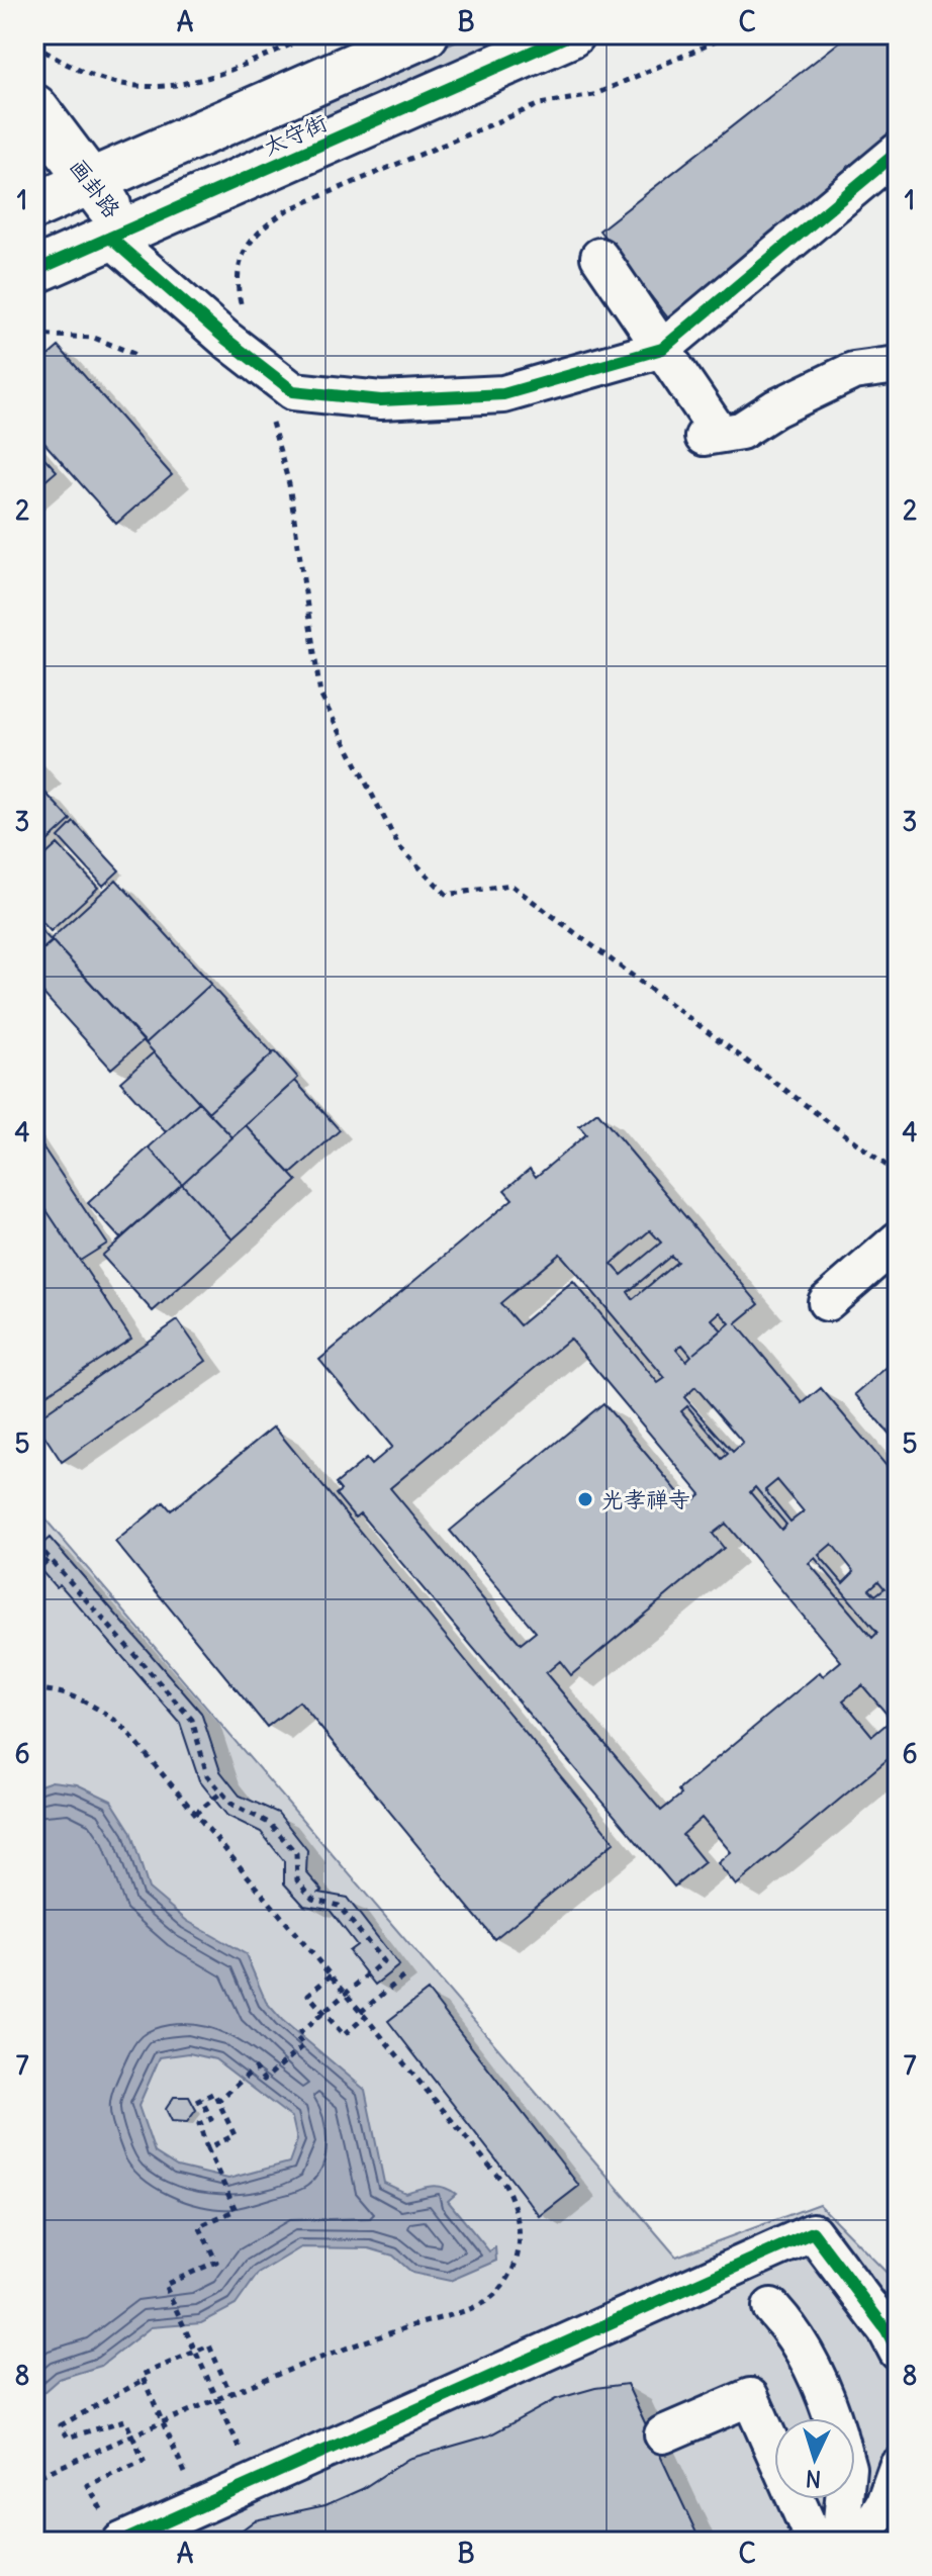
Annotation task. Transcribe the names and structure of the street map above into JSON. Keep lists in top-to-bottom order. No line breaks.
{"streets":{"street":["太守街","画卦路"]},"crossings":[["太守街","画卦路"]],"places":["光孝禅寺"],"north":"bottom","grid":{"columns":["A","B","C"],"rows":["1","2","3","4","5","6","7","8"]}}
